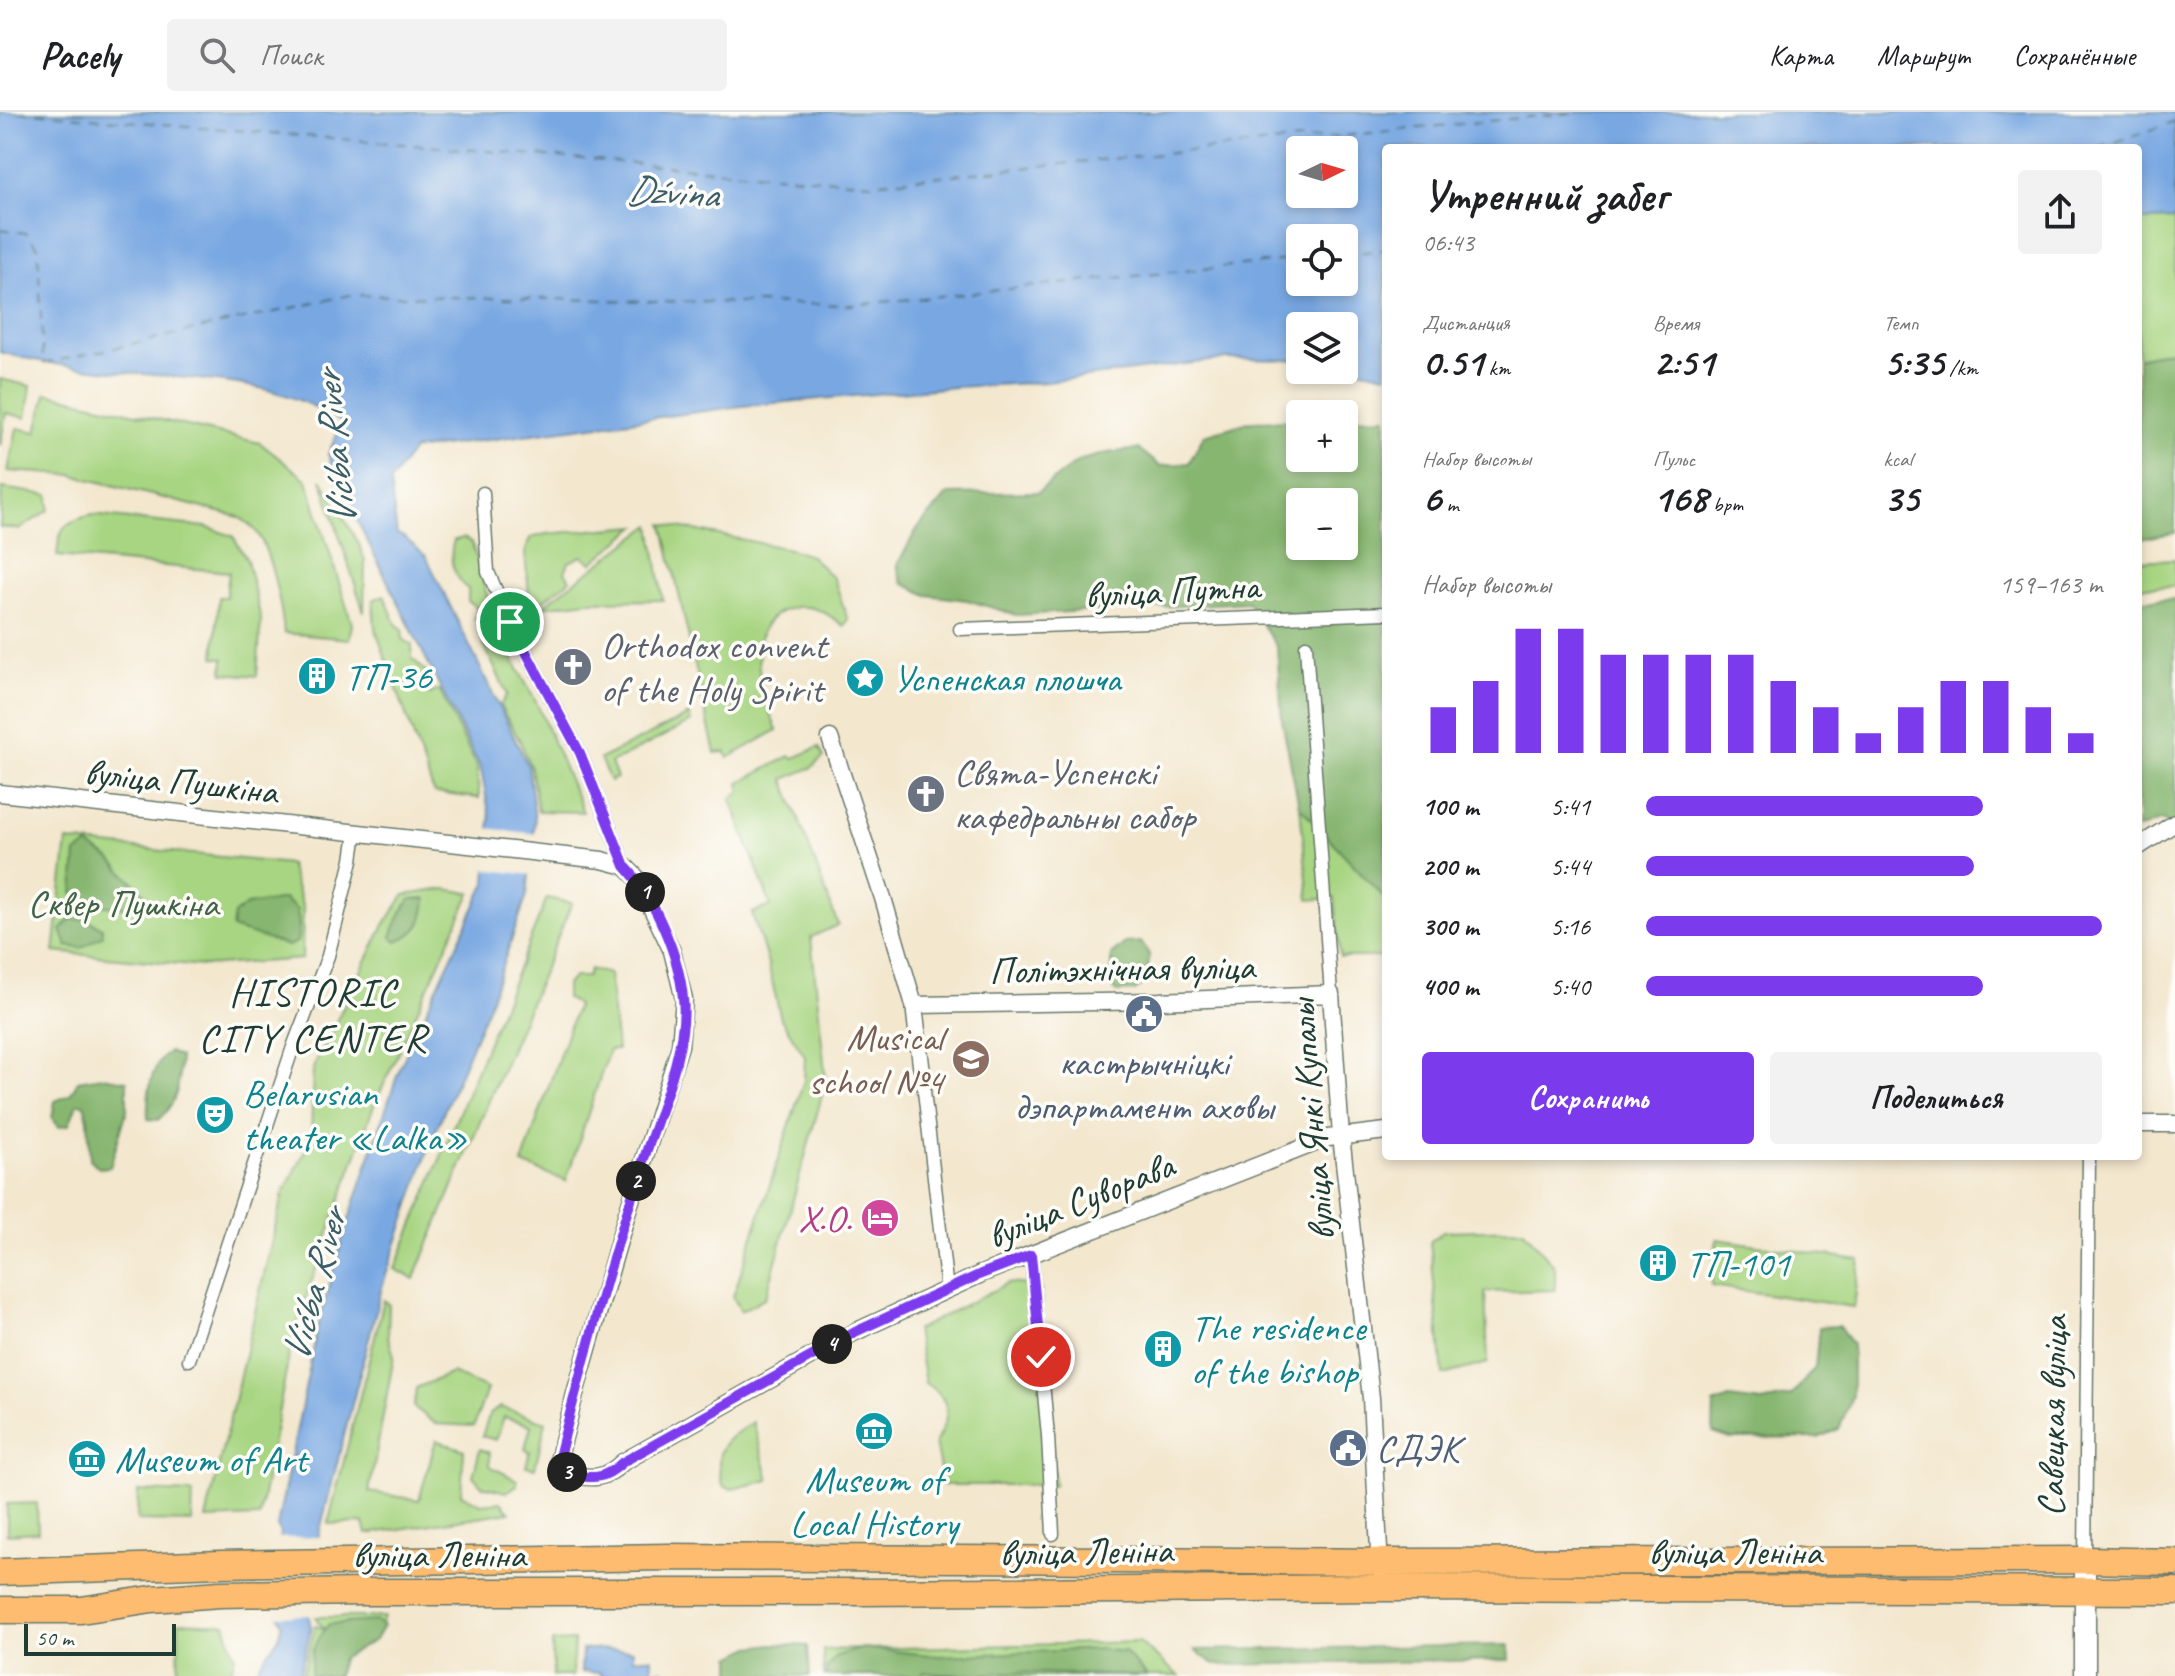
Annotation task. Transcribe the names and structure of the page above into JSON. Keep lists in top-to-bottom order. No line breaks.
{"streets":{"main road":["вуліца Леніна"],"street":["вуліца Путна","вуліца Пушкіна","Політэхнічная вуліца","вуліца Янкі Купалы","вуліца Суворава","Савецкая вуліца"]},"crossings":[["вуліца Пушкіна","вуліца Суворава"],["Політэхнічная вуліца","вуліца Янкі Купалы"],["вуліца Янкі Купалы","вуліца Суворава"],["вуліца Янкі Купалы","вуліца Леніна"],["Савецкая вуліца","вуліца Леніна"]],"districts":["HISTORIC CITY CENTER"],"water":["Dźvina","Vićba River"],"parks":["Сквер Пушкіна"],"places":{"church":["Orthodox convent of the Holy Spirit","Свята-Успенскі кафедральны сабор"],"building":["ТП-36","ТП-101","The residence of the bishop"],"place":["Успенская плошча"],"public building":["кастрычніцкі дэпартамент аховы","СДЭК"],"school or university":["Musical school №4"],"theatre":["Belarusian theater «Lalka»"],"hotel":["X.O."],"museum":["Museum of Local History","Museum of Art"]},"scale_bar":"50 m","north":"right","page":{"header":"Pacely","search":"Поиск","nav":["Карта","Маршрут","Сохранённые"],"map_buttons":["+","−"],"heading":["Утренний забег","06:43"],"stats":[["Дистанция","0.51 km"],["Время","2:51"],["Темп","5:35 /km"],["Набор высоты","6 m"],["Пульс","168 bpm"],["kcal","35"]],"chart":["Набор высоты","159–163 m"],"list":[{"name":"100 m","note":"5:41"},{"name":"200 m","note":"5:44"},{"name":"300 m","note":"5:16"},{"name":"400 m","note":"5:40"}],"pins":["1","2","4","3"],"buttons":["Сохранить","Поделиться"],"scale":"50 m"}}
